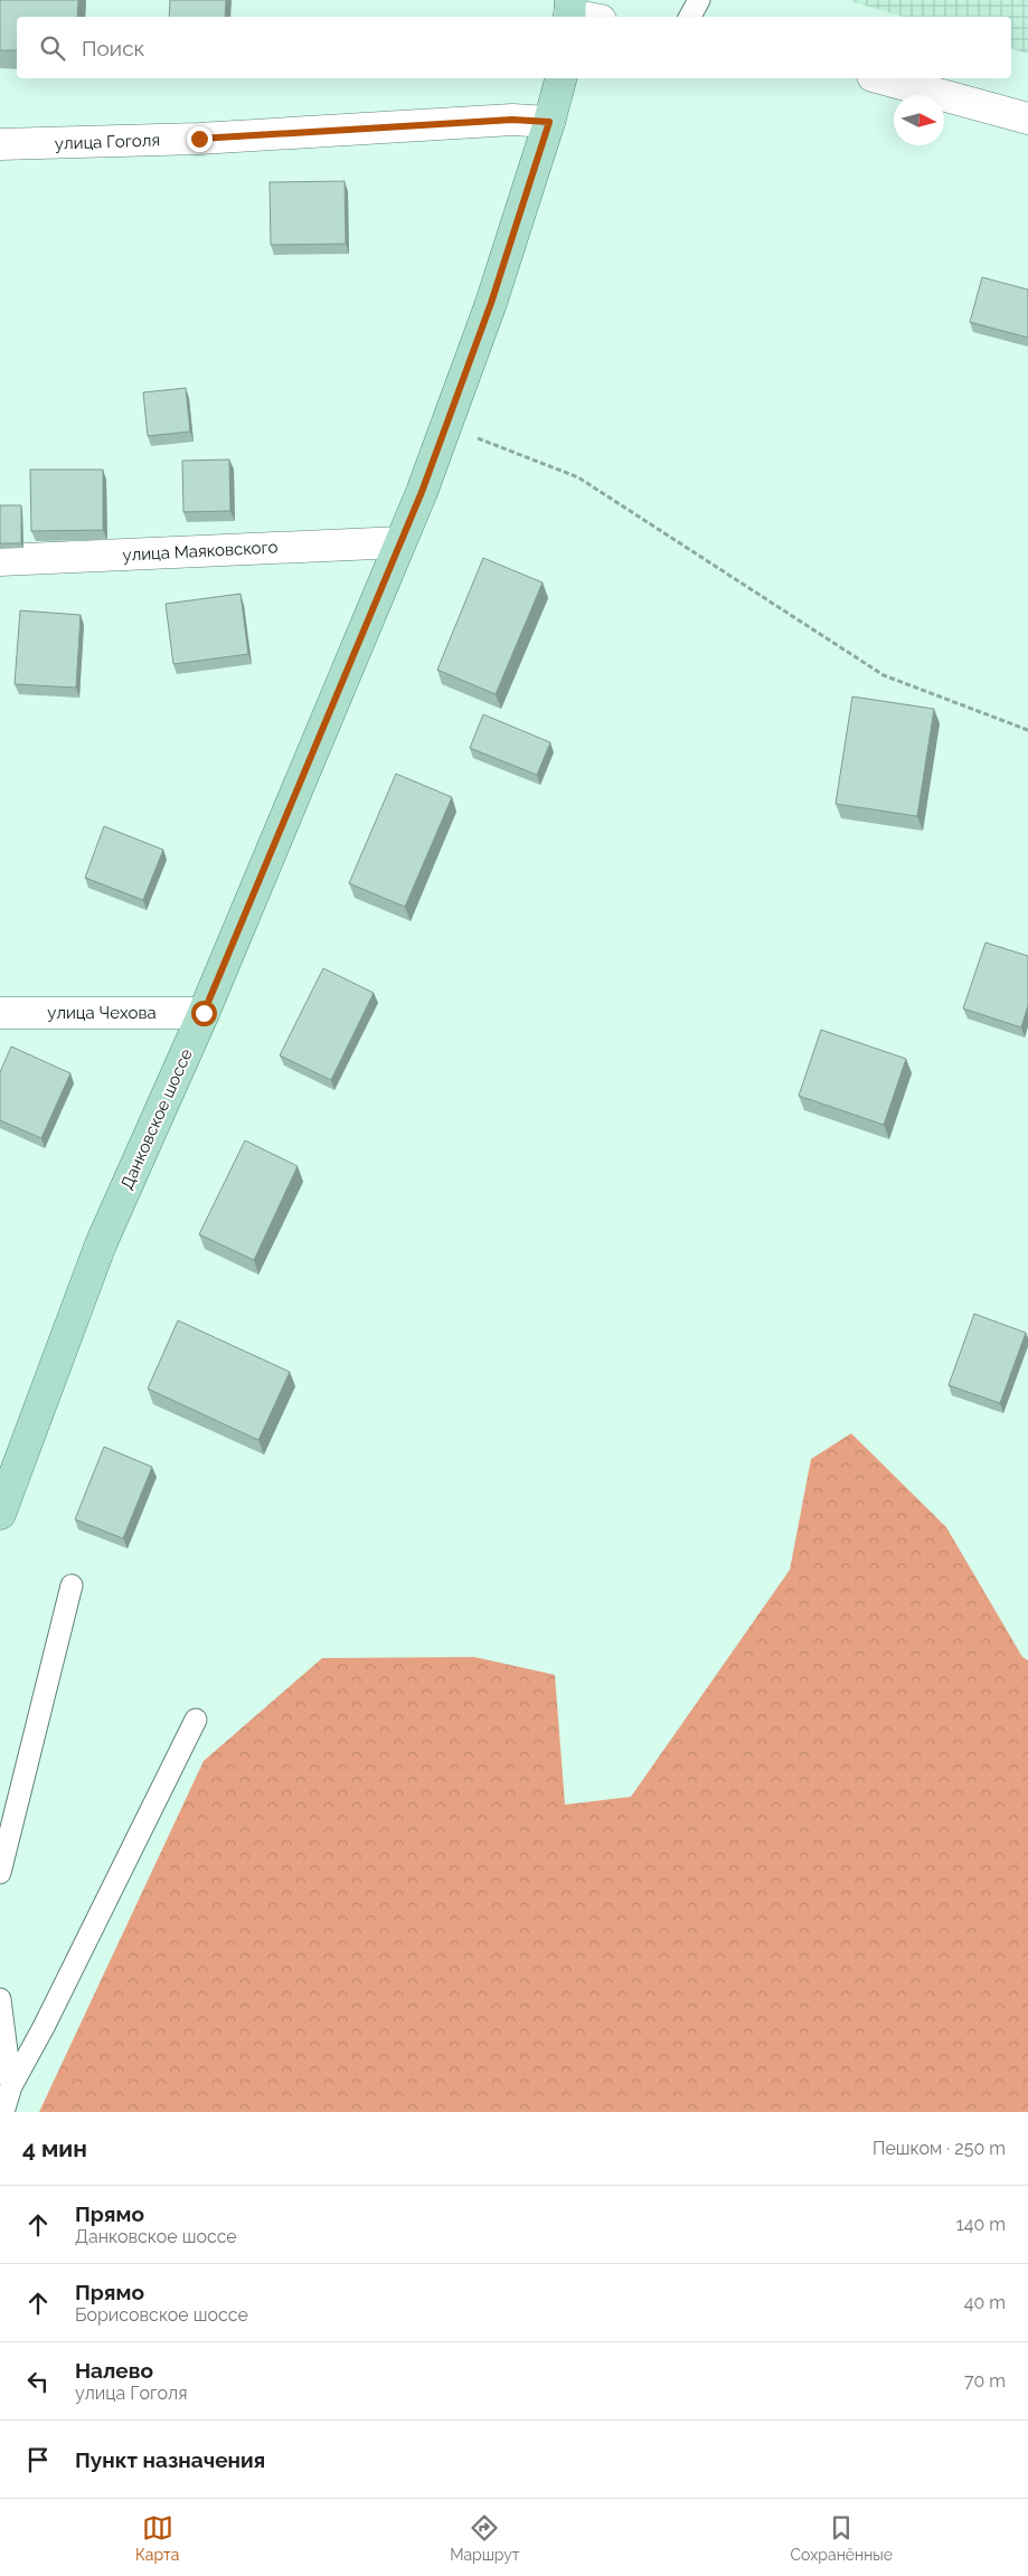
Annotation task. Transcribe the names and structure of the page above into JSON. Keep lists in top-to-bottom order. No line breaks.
{"streets":{"main road":["Данковское шоссе"],"street":["улица Гоголя","улица Маяковского","улица Чехова"]},"crossings":[["улица Гоголя","Данковское шоссе"],["улица Маяковского","Данковское шоссе"],["улица Чехова","Данковское шоссе"]],"north":"right","page":{"search":"Поиск","heading":["4 мин","Пешком · 250 m"],"list":[["Прямо","Данковское шоссе","140 m"],["Прямо","Борисовское шоссе","40 m"],["Налево","улица Гоголя","70 m"],"Пункт назначения"],"nav":["Карта","Маршрут","Сохранённые"]}}
